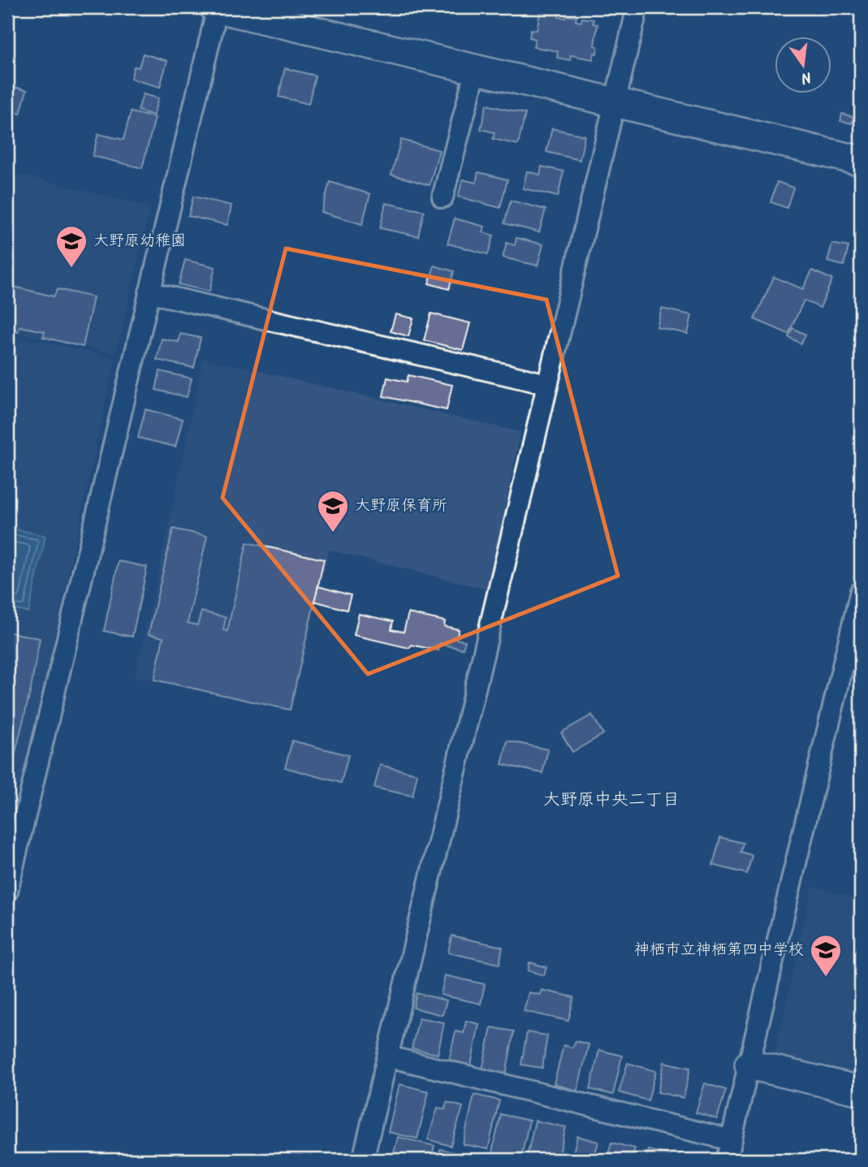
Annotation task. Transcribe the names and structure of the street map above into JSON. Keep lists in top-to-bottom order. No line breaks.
{"districts":["大野原中央二丁目"],"places":{"school or university":["大野原幼稚園","大野原保育所","神栖市立神栖第四中学校"]},"north":"bottom"}
